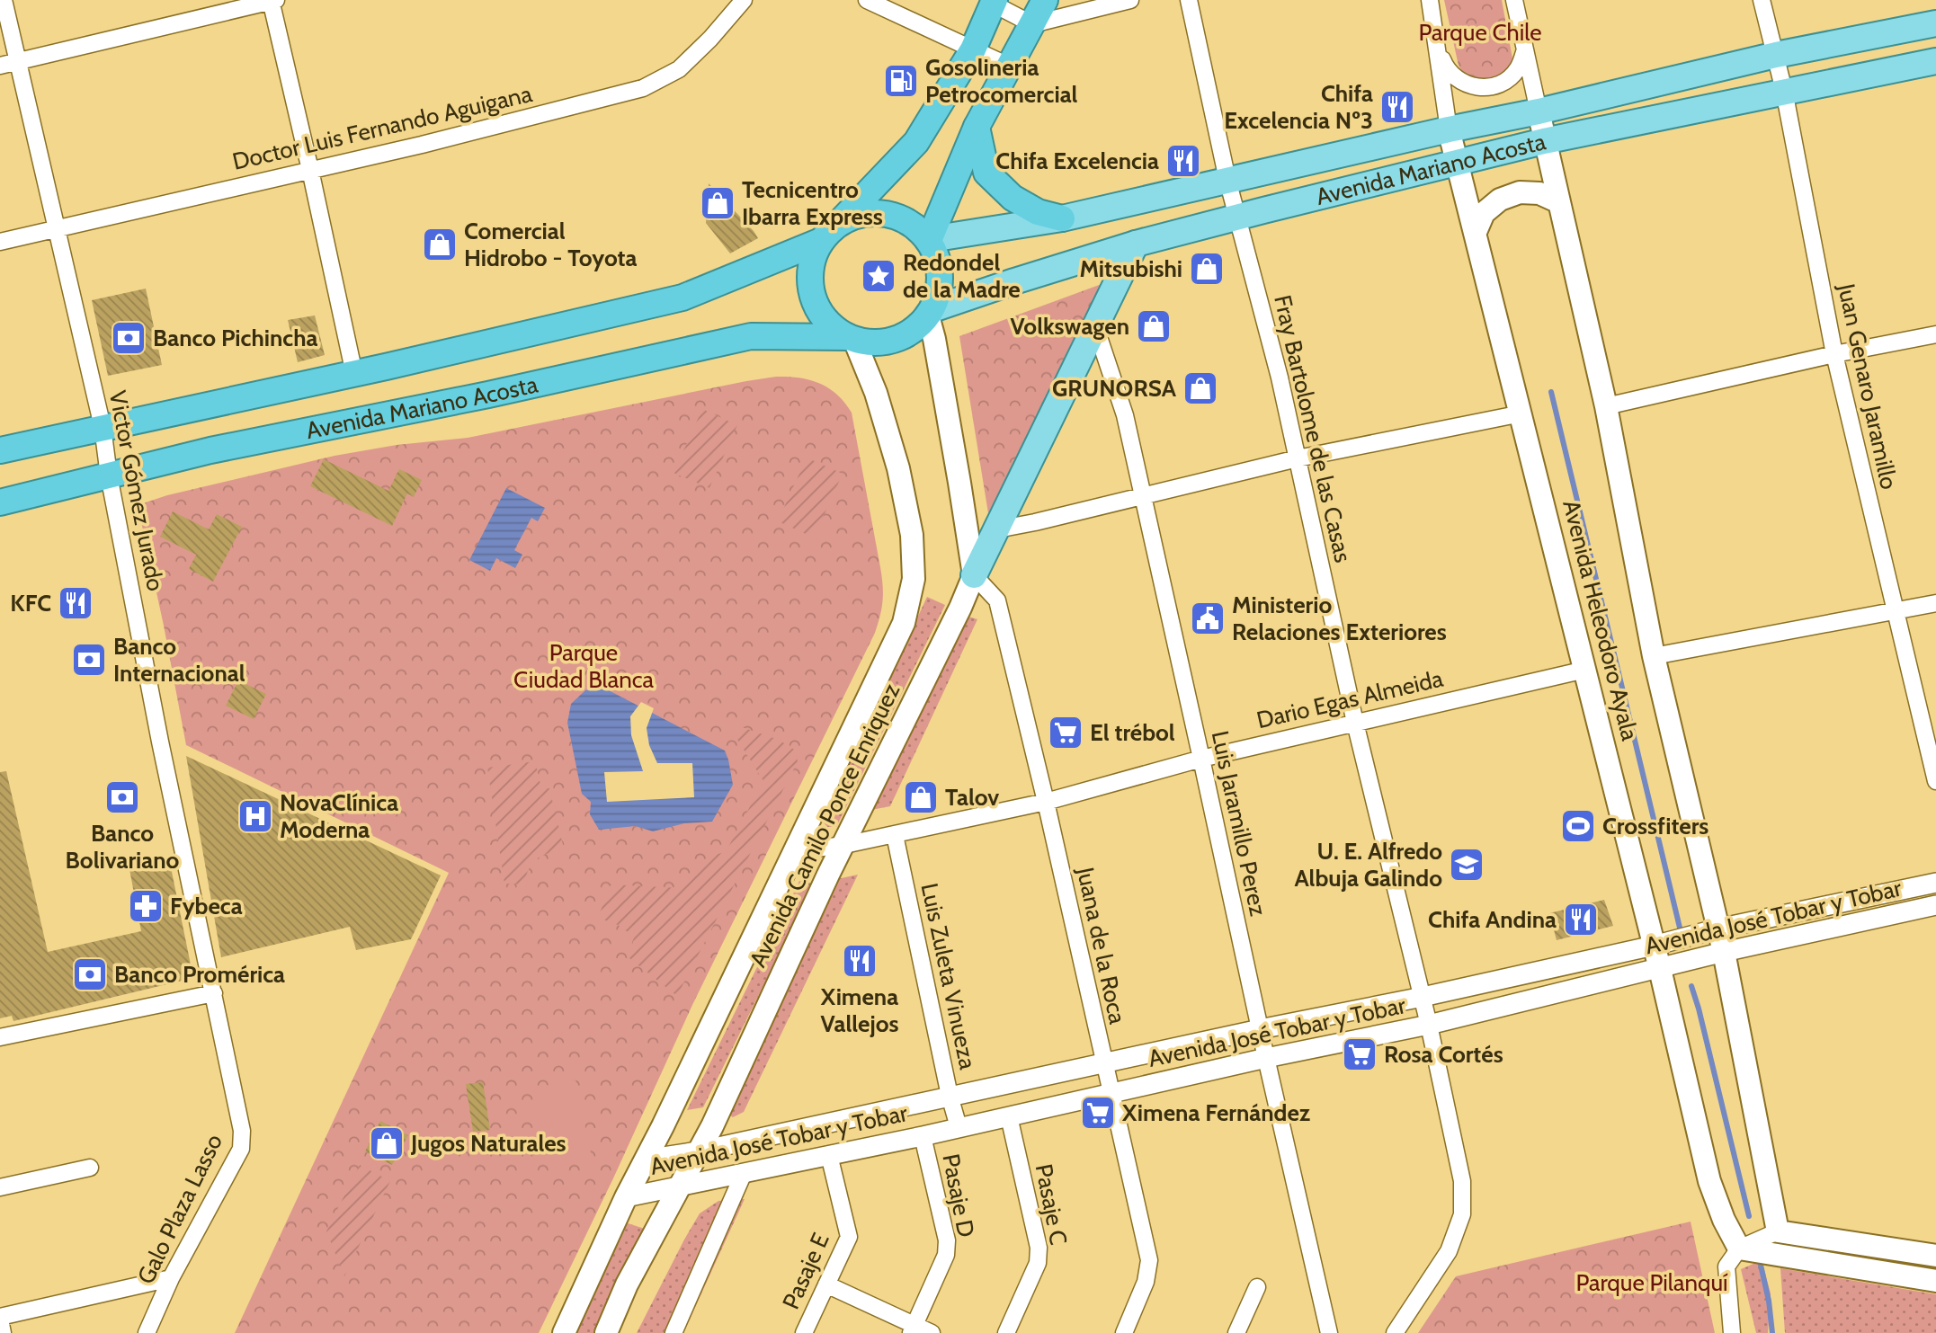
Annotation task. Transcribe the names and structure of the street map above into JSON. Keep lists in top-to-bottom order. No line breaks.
{"streets":{"highway":["Avenida Mariano Acosta"],"main road":["Avenida Heleodoro Ayala","Avenida Camilo Ponce Enriquez"],"street":["Doctor Luis Fernando Aguigana","Juan Genaro Jaramillo","Fray Bartolome de las Casas","Victor Gómez Jurado","Dario Egas Almeida","Luis Jaramillo Perez","Avenida José Tobar y Tobar","Juana de la Roca","Luis Zuleta Vinueza","Pasaje D","Pasaje C","Galo Plaza Lasso","Pasaje E"]},"crossings":[["Doctor Luis Fernando Aguigana","Victor Gómez Jurado"],["Avenida Mariano Acosta","Juan Genaro Jaramillo"],["Avenida Mariano Acosta","Fray Bartolome de las Casas"],["Avenida Mariano Acosta","Victor Gómez Jurado"],["Avenida Mariano Acosta","Avenida Heleodoro Ayala"],["Avenida Mariano Acosta","Avenida Camilo Ponce Enriquez"],["Fray Bartolome de las Casas","Dario Egas Almeida"],["Fray Bartolome de las Casas","Avenida José Tobar y Tobar"],["Victor Gómez Jurado","Galo Plaza Lasso"],["Avenida Heleodoro Ayala","Dario Egas Almeida"],["Avenida Heleodoro Ayala","Avenida José Tobar y Tobar"],["Dario Egas Almeida","Luis Jaramillo Perez"],["Dario Egas Almeida","Avenida Camilo Ponce Enriquez"],["Dario Egas Almeida","Juana de la Roca"],["Dario Egas Almeida","Luis Zuleta Vinueza"],["Luis Jaramillo Perez","Avenida José Tobar y Tobar"],["Avenida Camilo Ponce Enriquez","Avenida José Tobar y Tobar"],["Avenida Camilo Ponce Enriquez","Juana de la Roca"],["Avenida José Tobar y Tobar","Juana de la Roca"],["Avenida José Tobar y Tobar","Luis Zuleta Vinueza"],["Avenida José Tobar y Tobar","Pasaje D"],["Avenida José Tobar y Tobar","Pasaje C"],["Avenida José Tobar y Tobar","Pasaje E"]],"parks":["Parque Chile","Parque Ciudad Blanca","Parque Pilanquí"],"places":{"fuel station":["Gosolineria Petrocomercial"],"restaurant":["Chifa Excelencia Nº3","Chifa Excelencia","KFC","Chifa Andina","Ximena Vallejos"],"shop":["Tecnicentro Ibarra Express","Comercial Hidrobo - Toyota","Mitsubishi","Volkswagen","GRUNORSA","Talov","Jugos Naturales"],"place":["Redondel de la Madre"],"bank":["Banco Pichincha","Banco Internacional","Banco Bolivariano","Banco Promérica"],"public building":["Ministerio Relaciones Exteriores"],"supermarket":["El trébol","Rosa Cortés","Ximena Fernández"],"hospital":["NovaClínica Moderna"],"sports":["Crossfiters"],"school or university":["U. E. Alfredo Albuja Galindo"],"pharmacy":["Fybeca"]}}
